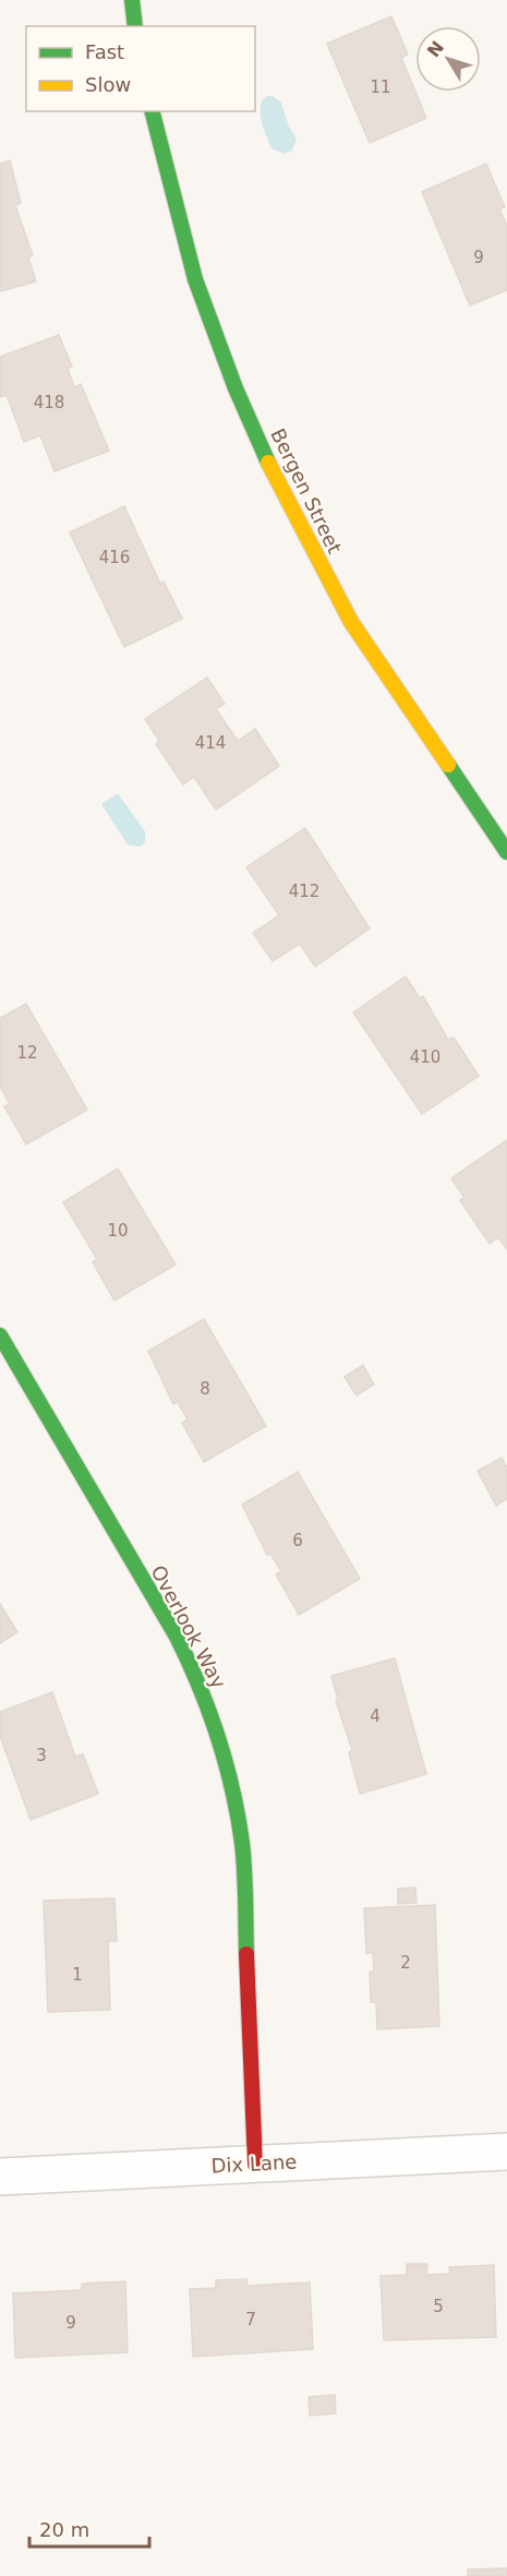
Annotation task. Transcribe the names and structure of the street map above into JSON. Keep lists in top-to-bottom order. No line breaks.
{"streets":{"street":["Bergen Street","Overlook Way","Dix Lane"]},"crossings":[["Overlook Way","Dix Lane"]],"house_numbers":["11","9","418","416","414","412","12","410","10","8","6","4","3","2","1","5","7","9"],"legend":["Fast","Slow"],"scale_bar":"20 m","north":"top left"}
